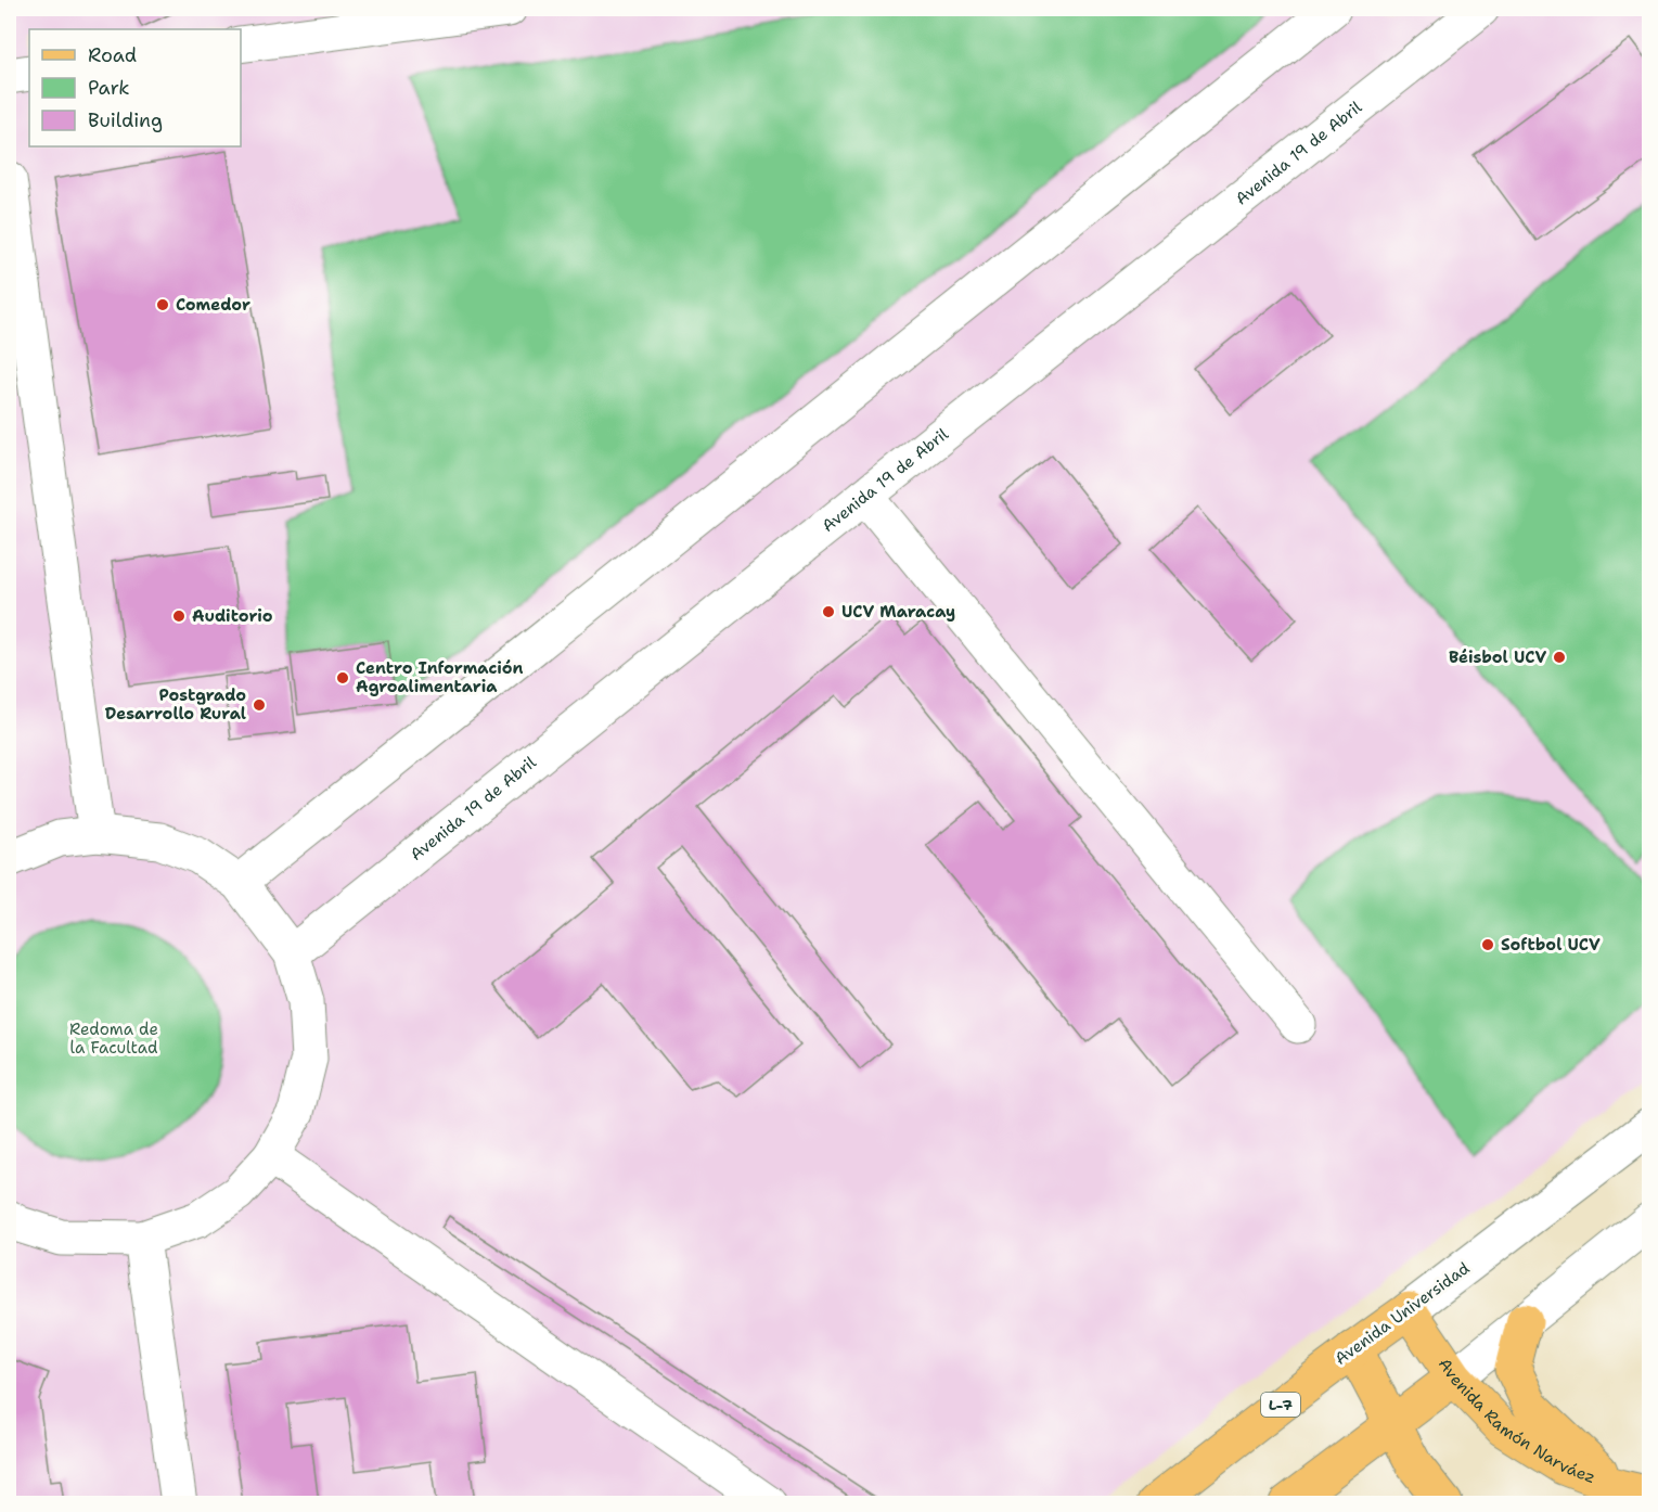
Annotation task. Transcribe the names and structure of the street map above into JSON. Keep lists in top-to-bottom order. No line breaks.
{"streets":{"main road":["Avenida Universidad","L-7","Avenida Ramón Narváez"],"street":["Avenida 19 de Abril"]},"crossings":[["Avenida Universidad","Avenida Ramón Narváez"]],"parks":["Redoma de la Facultad"],"places":["Comedor","UCV Maracay","Auditorio","Béisbol UCV","Centro Información Agroalimentaria","Postgrado Desarrollo Rural","Softbol UCV"],"legend":["Road","Park","Building"]}
